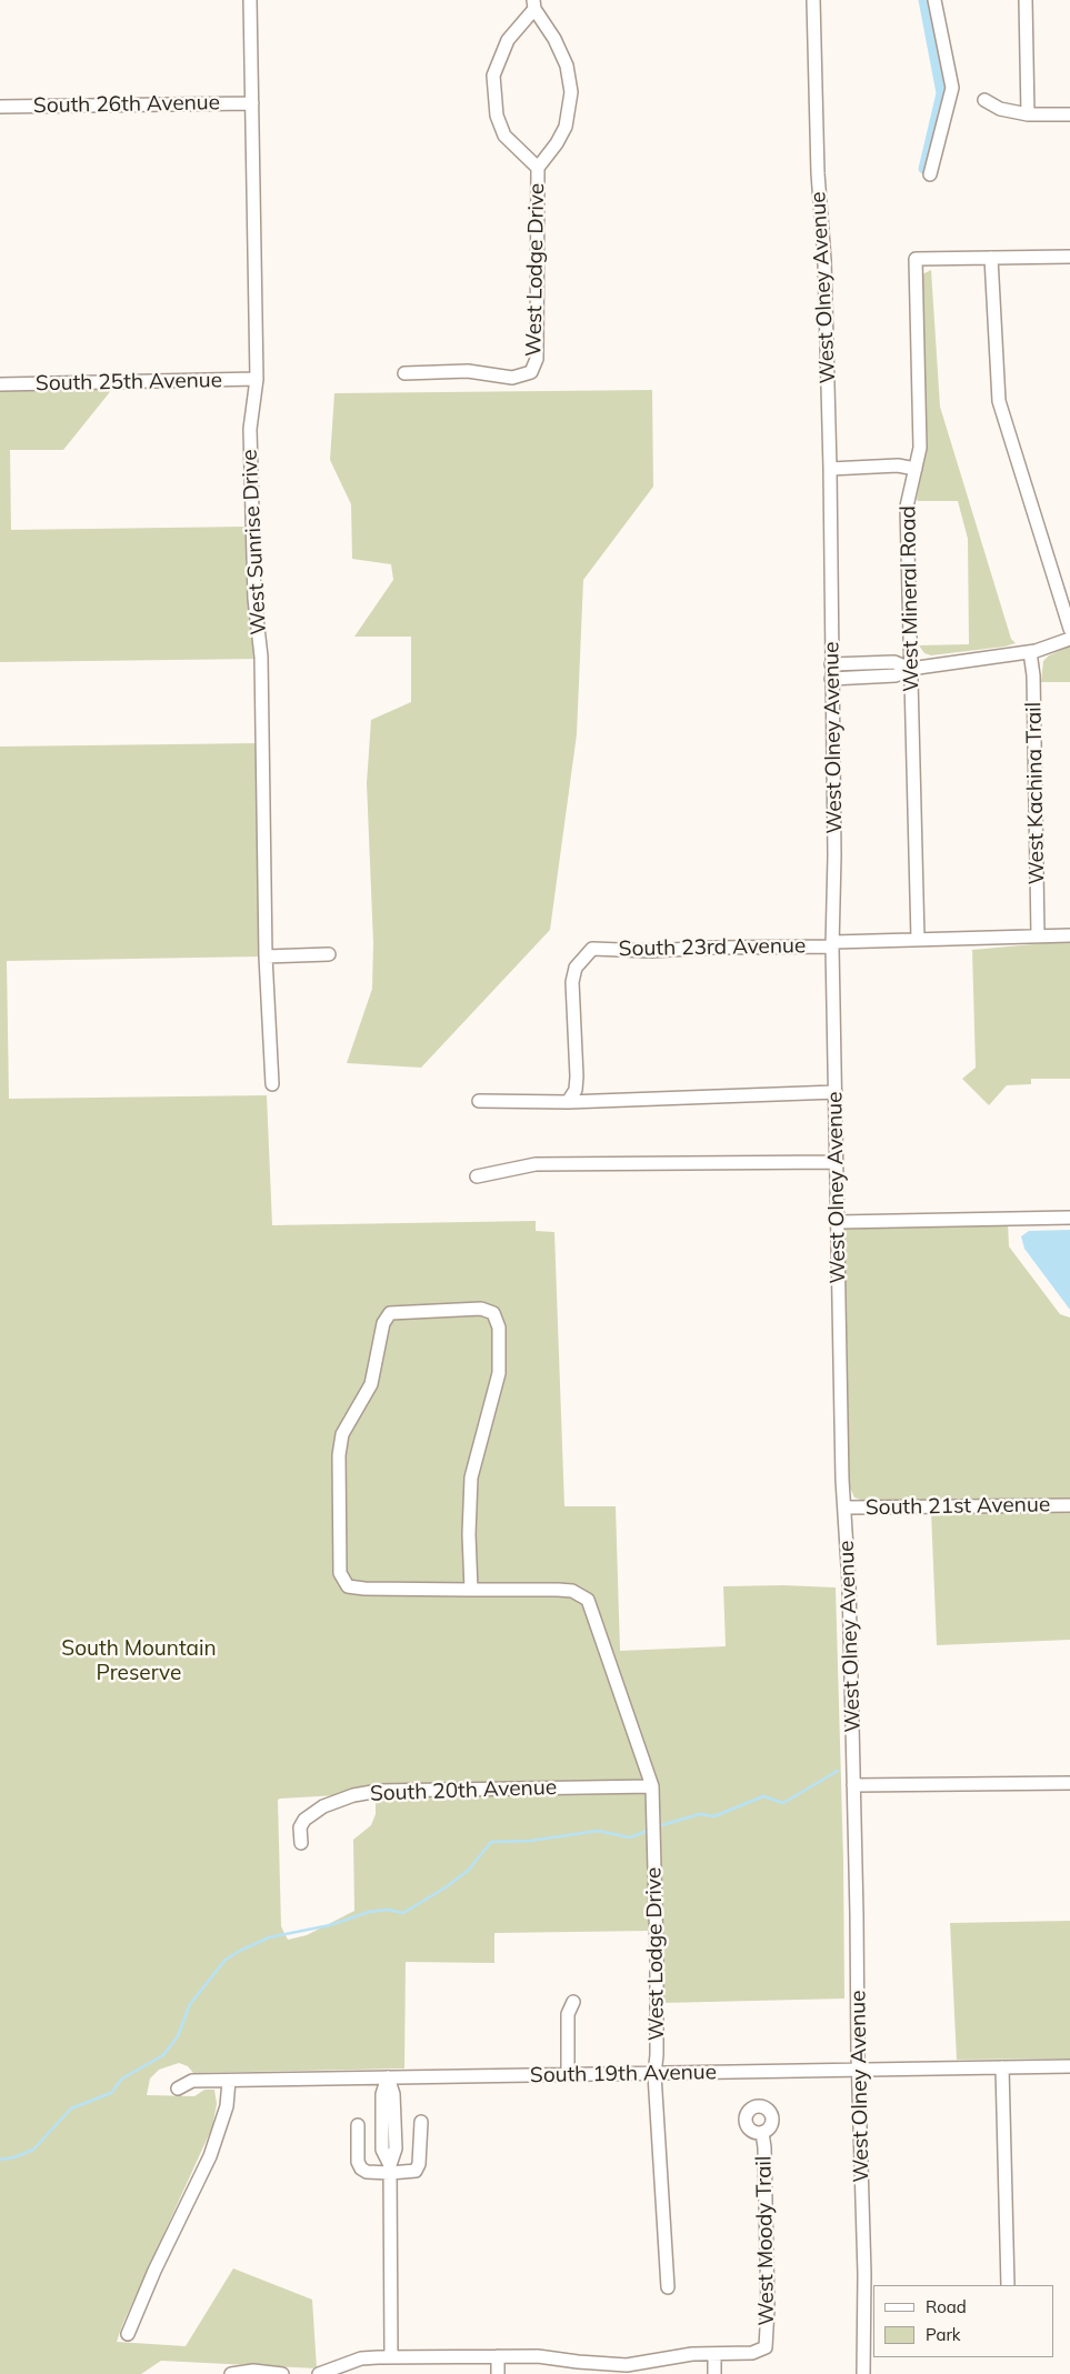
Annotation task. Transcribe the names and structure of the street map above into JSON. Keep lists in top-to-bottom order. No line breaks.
{"streets":{"street":["South 26th Avenue","West Lodge Drive","West Olney Avenue","South 25th Avenue","West Sunrise Drive","West Mineral Road","West Kachina Trail","South 23rd Avenue","South 21st Avenue","South 20th Avenue","South 19th Avenue","West Moody Trail"]},"crossings":[["South 26th Avenue","West Sunrise Drive"],["West Lodge Drive","South 20th Avenue"],["West Lodge Drive","South 19th Avenue"],["West Olney Avenue","South 23rd Avenue"],["West Olney Avenue","South 21st Avenue"],["West Olney Avenue","South 19th Avenue"],["South 25th Avenue","West Sunrise Drive"],["West Mineral Road","South 23rd Avenue"],["West Kachina Trail","South 23rd Avenue"]],"parks":["South Mountain Preserve"],"legend":["Road","Park"]}
